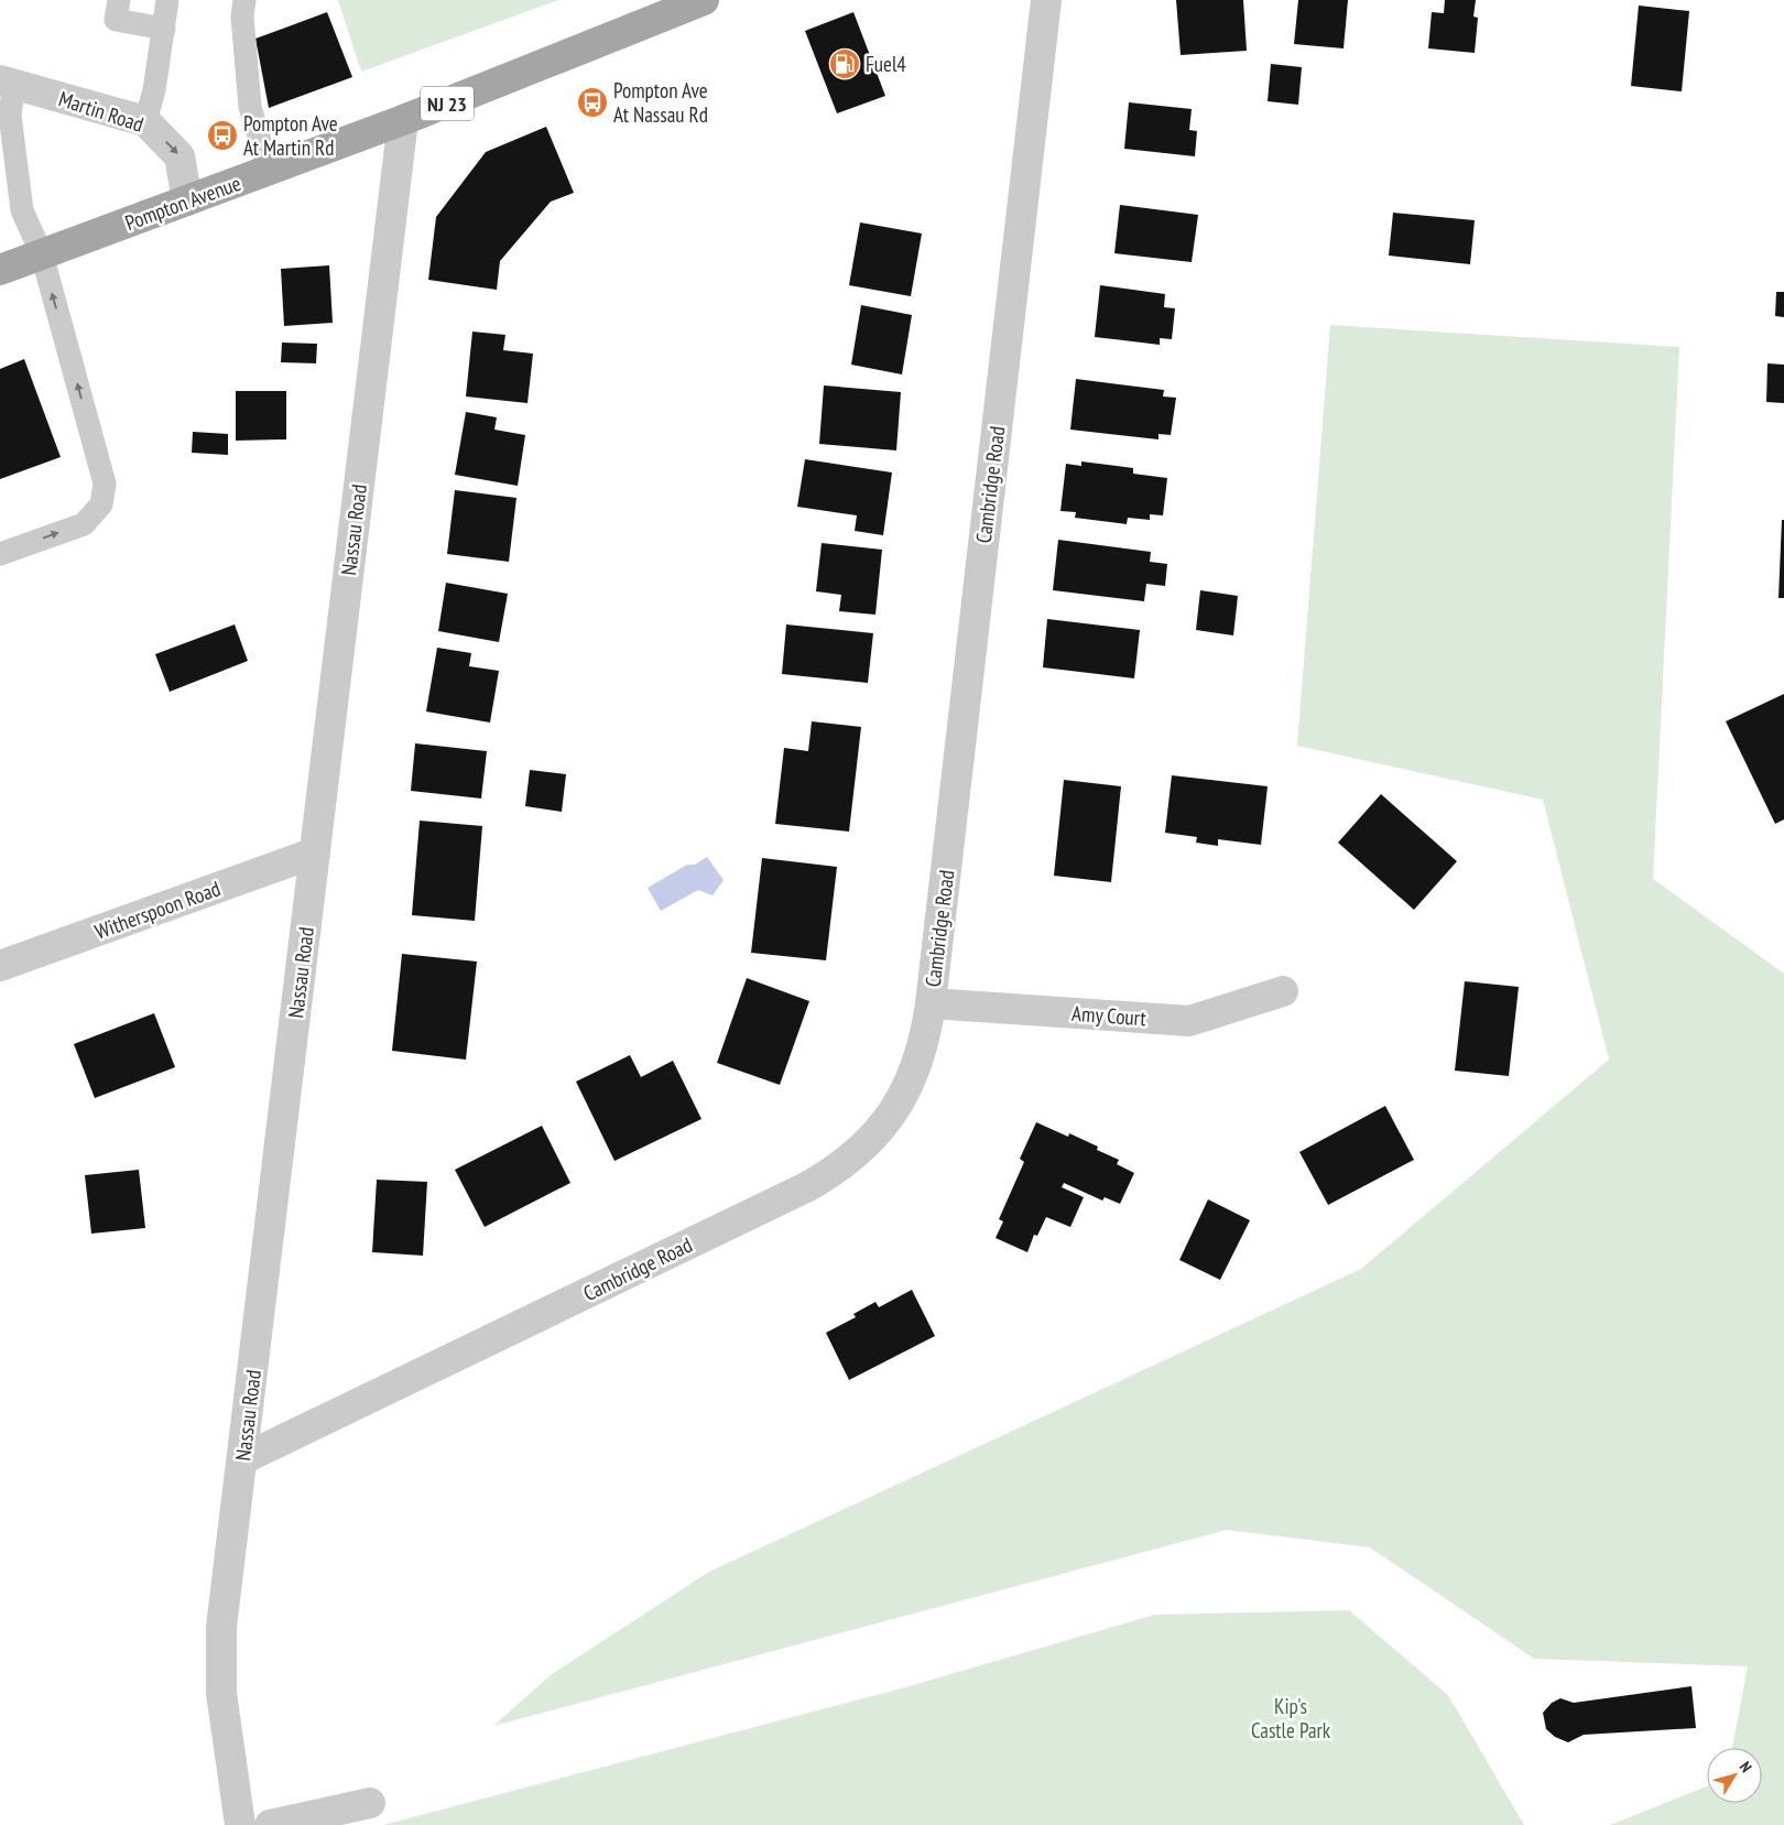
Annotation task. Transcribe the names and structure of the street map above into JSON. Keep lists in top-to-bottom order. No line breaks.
{"streets":{"main road":["NJ 23","Pompton Avenue"],"street":["Martin Road","Cambridge Road","Nassau Road","Witherspoon Road","Amy Court"]},"crossings":[["Martin Road","Pompton Avenue"],["Pompton Avenue","Nassau Road"],["Cambridge Road","Nassau Road"],["Cambridge Road","Amy Court"],["Nassau Road","Witherspoon Road"]],"one_way":["Martin Road"],"parks":["Kip's Castle Park"],"places":{"fuel station":["Fuel4"],"bus stop":["Pompton Ave At Nassau Rd","Pompton Ave At Martin Rd"]},"north":"top right"}
